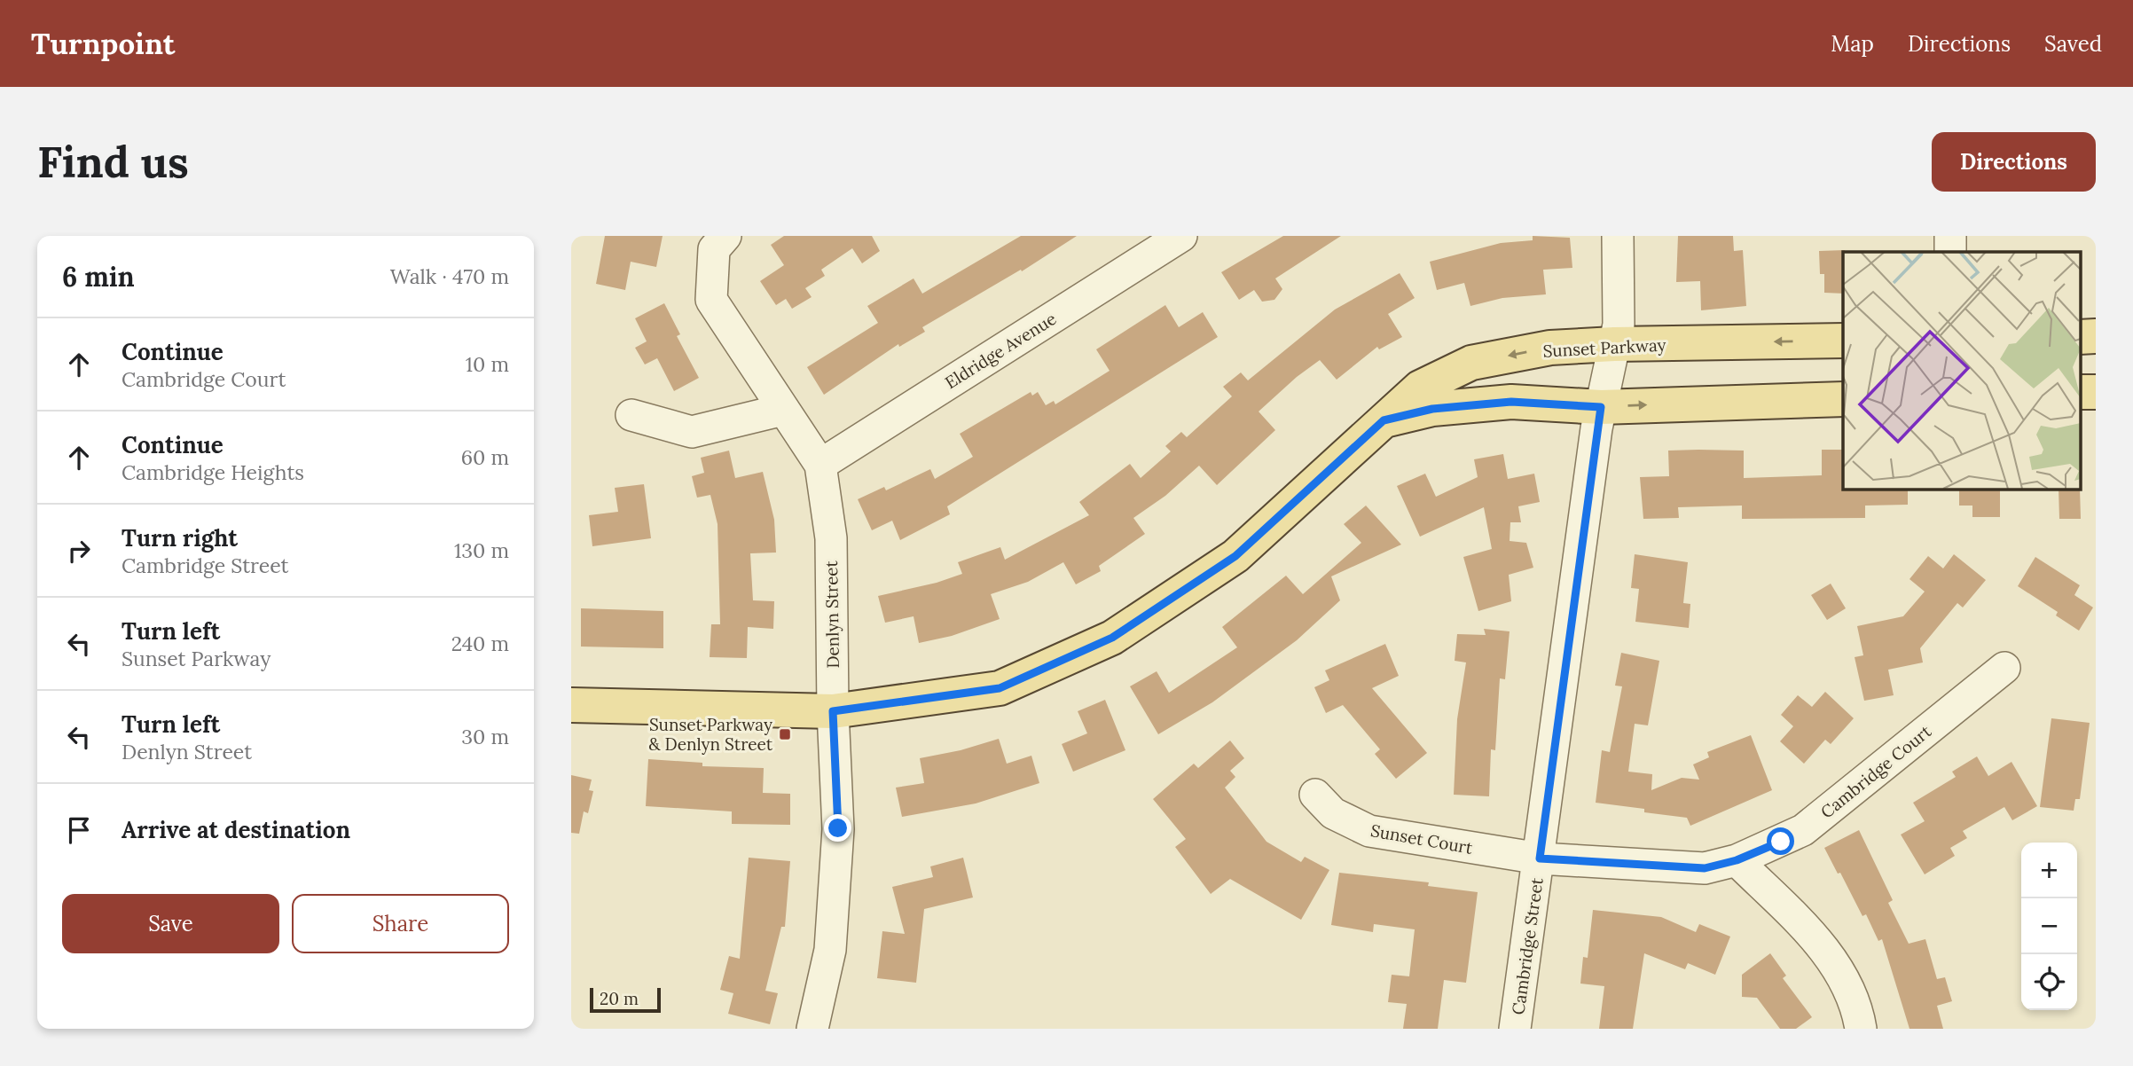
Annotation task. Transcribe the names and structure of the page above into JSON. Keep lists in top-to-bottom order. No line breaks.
{"streets":{"main road":["Sunset Parkway"],"street":["Eldridge Avenue","Denlyn Street","Cambridge Court","Sunset Court","Cambridge Street"]},"crossings":[["Sunset Parkway","Denlyn Street"],["Sunset Parkway","Cambridge Street"],["Eldridge Avenue","Denlyn Street"],["Cambridge Court","Sunset Court"],["Cambridge Court","Cambridge Street"],["Sunset Court","Cambridge Street"]],"places":{"transit":["Sunset Parkway & Denlyn Street"]},"scale_bar":"20 m","page":{"header":"Turnpoint","nav":["Map","Directions","Saved"],"buttons":["Directions",["Save","Share"]],"title":"Find us","heading":["6 min","Walk · 470 m"],"list":[["Continue","Cambridge Court","10 m"],["Continue","Cambridge Heights","60 m"],["Turn right","Cambridge Street","130 m"],["Turn left","Sunset Parkway","240 m"],["Turn left","Denlyn Street","30 m"],"Arrive at destination"],"map_buttons":["+","−"],"scale":"20 m"}}
